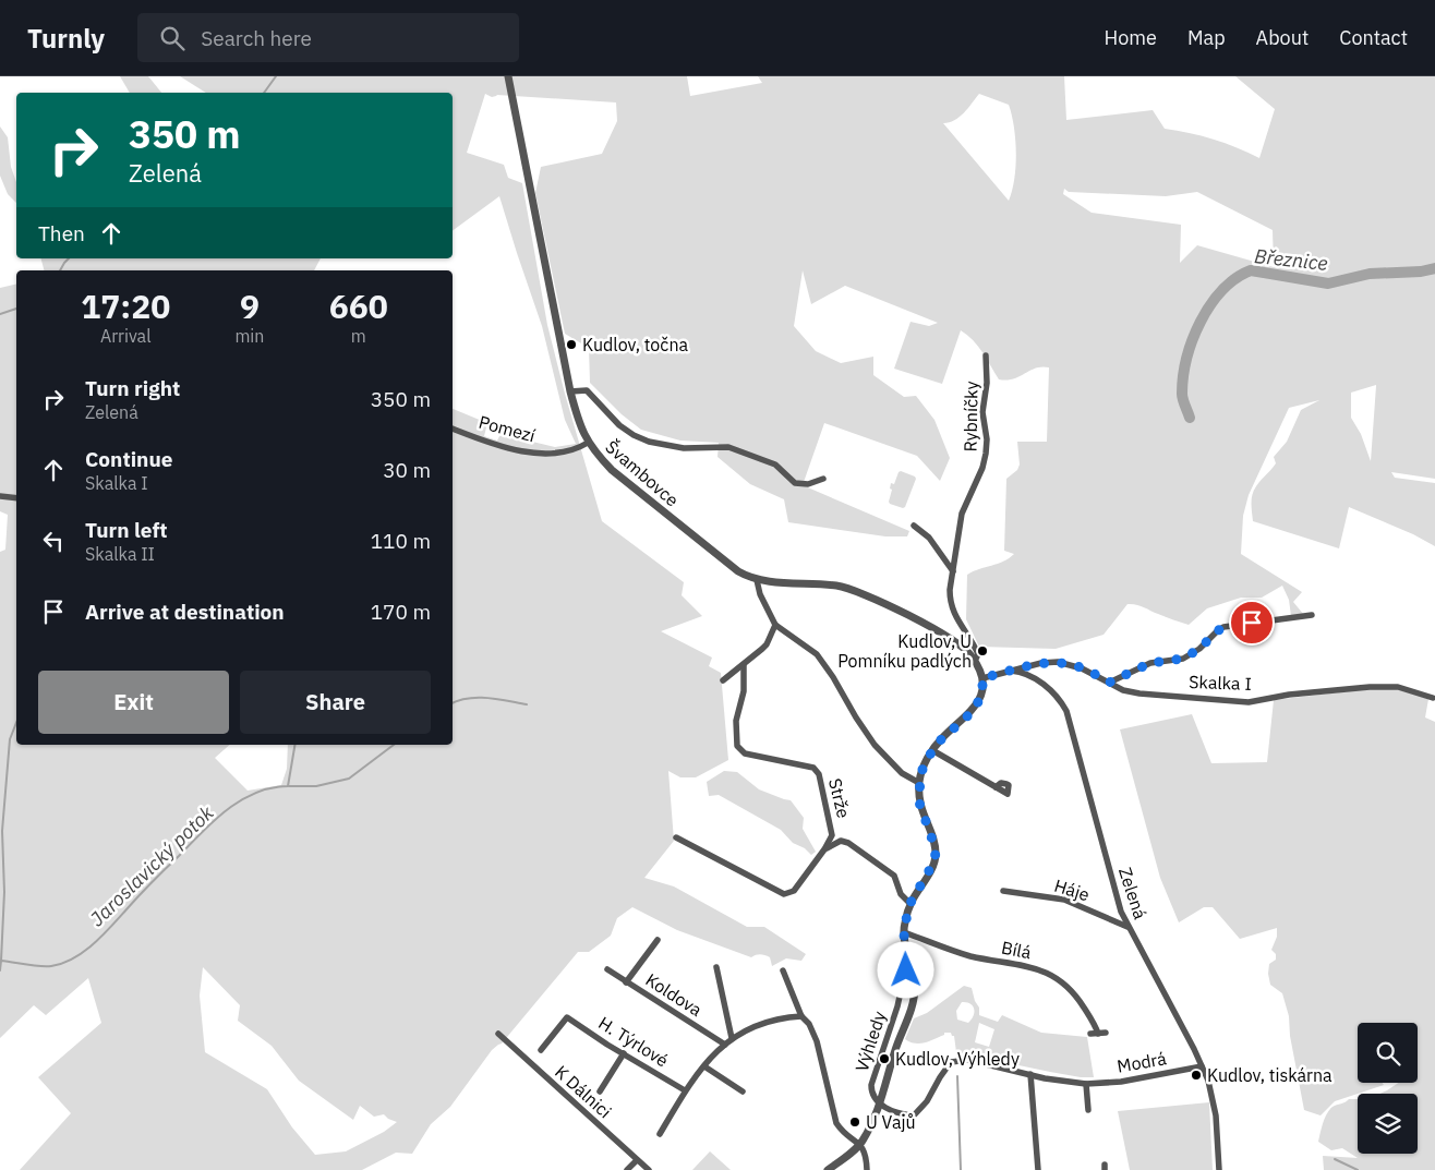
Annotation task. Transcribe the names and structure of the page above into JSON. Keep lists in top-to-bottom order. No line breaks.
{"streets":{"street":["Rybníčky","Pomezí","Švambovce","Skalka I","Strže","Háje","Zelená","Bílá","Koldova","H. Týrlové","Výhledy","Modrá","K Dálnici"]},"crossings":[["Rybníčky","Švambovce"],["Pomezí","Švambovce"],["Skalka I","Zelená"],["Háje","Zelená"],["Zelená","Modrá"],["Výhledy","Modrá"]],"water":["Březnice","Jaroslavický potok"],"places":["Kudlov, točna","Kudlov, U Pomníku padlých","Kudlov, Výhledy","Kudlov, tiskárna","U Vajů"],"page":{"header":"Turnly","search":"Search here","nav":["Home","Map","About","Contact"],"turn":["350 m","Zelená"],"then":"Then","eta":["17:20","Arrival","9","min","660","m"],"list":[{"name":"Turn right","note":"Zelená","value":"350 m"},{"name":"Continue","note":"Skalka I","value":"30 m"},{"name":"Turn left","note":"Skalka II","value":"110 m"},{"name":"Arrive at destination","value":"170 m"}],"buttons":["Exit","Share"]}}
